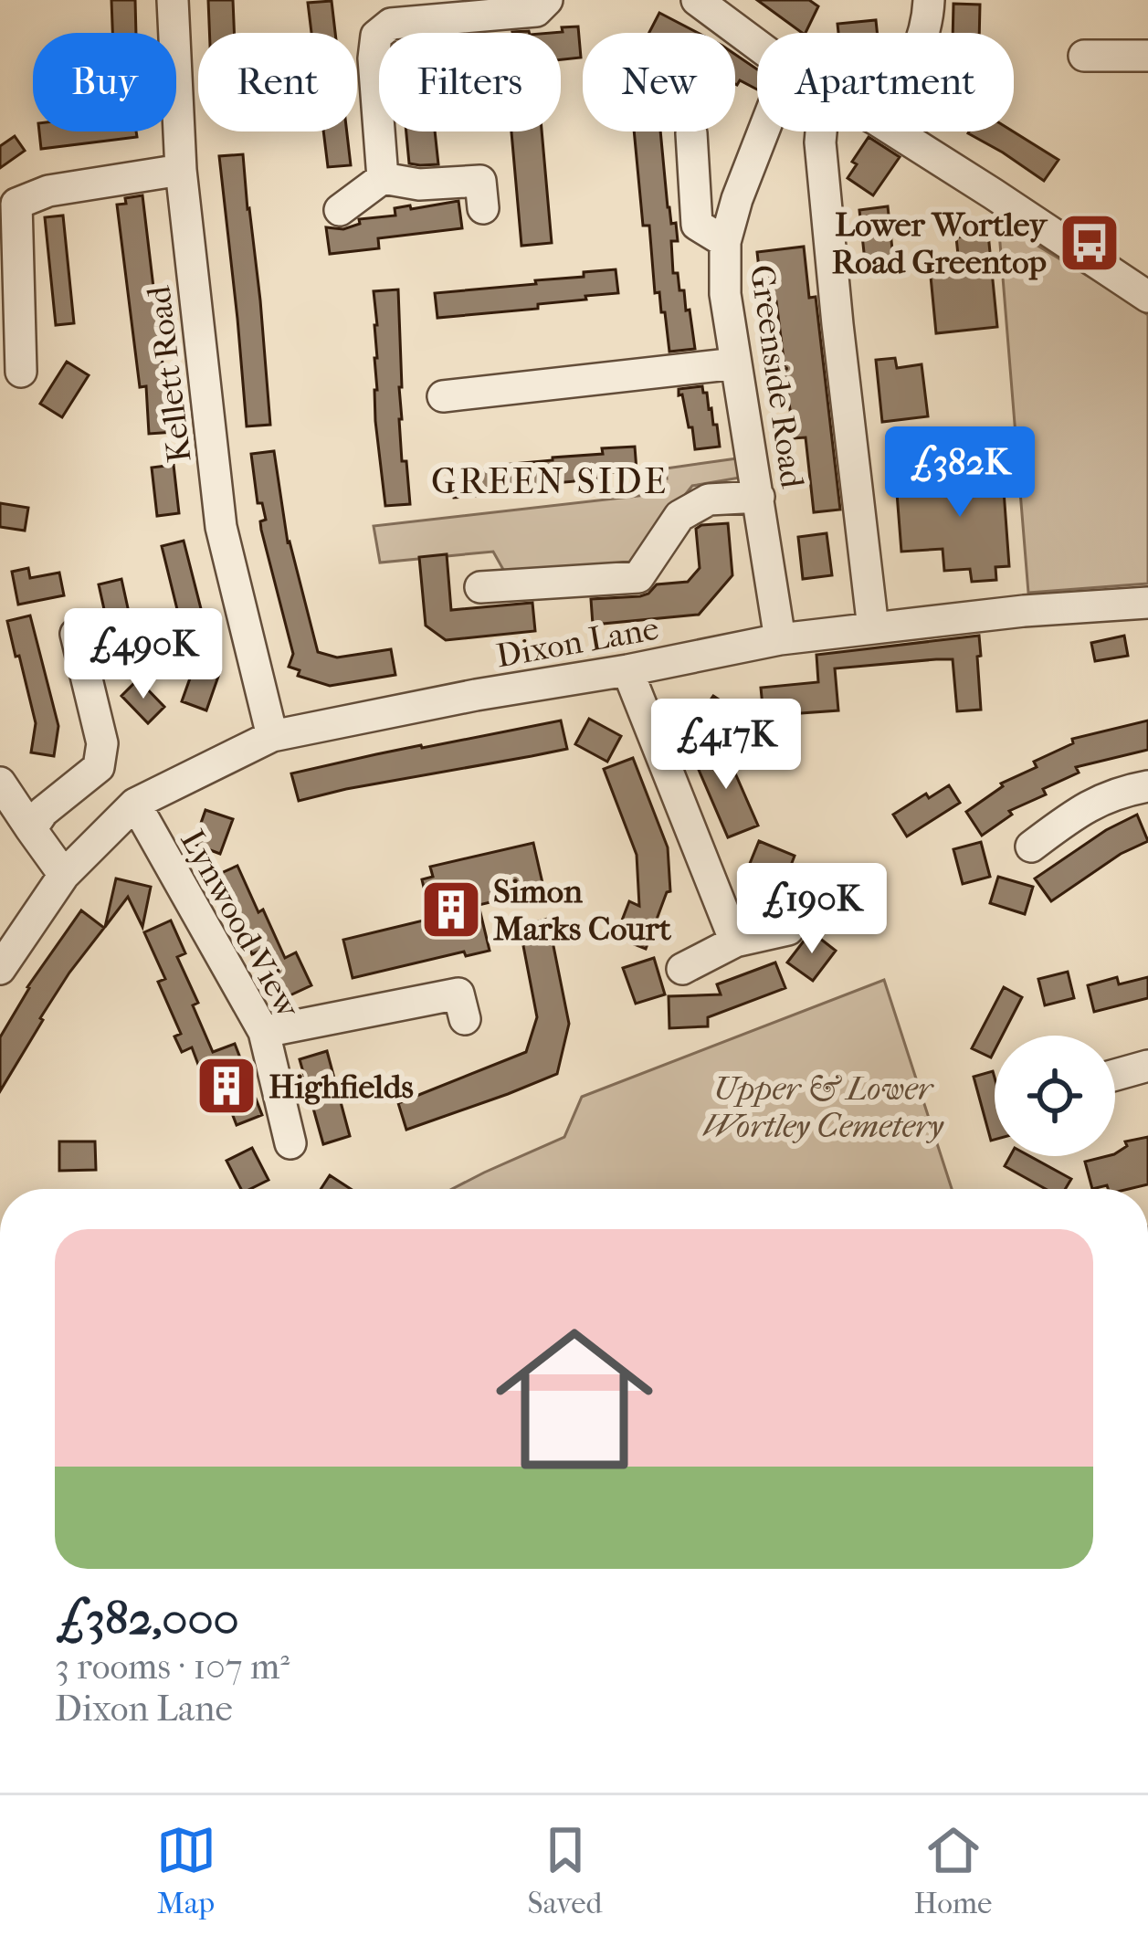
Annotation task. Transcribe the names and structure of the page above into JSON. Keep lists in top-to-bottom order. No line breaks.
{"streets":{"street":["Kellett Road","Greenside Road","Dixon Lane","Lynwood View"]},"crossings":[["Kellett Road","Dixon Lane"],["Greenside Road","Dixon Lane"],["Dixon Lane","Lynwood View"]],"districts":["GREEN SIDE"],"parks":["Upper & Lower Wortley Cemetery"],"places":{"bus stop":["Lower Wortley Road Greentop"],"building":["Simon Marks Court","Highfields"]},"page":{"chip":["Buy","Rent","Filters","New","Apartment"],"price":["£382K","£490K","£417K","£190K"],"list":[{"name":"£382,000","note":"3 rooms · 107 m² · Dixon Lane"}],"tabs":["Map","Saved","Home"]}}
